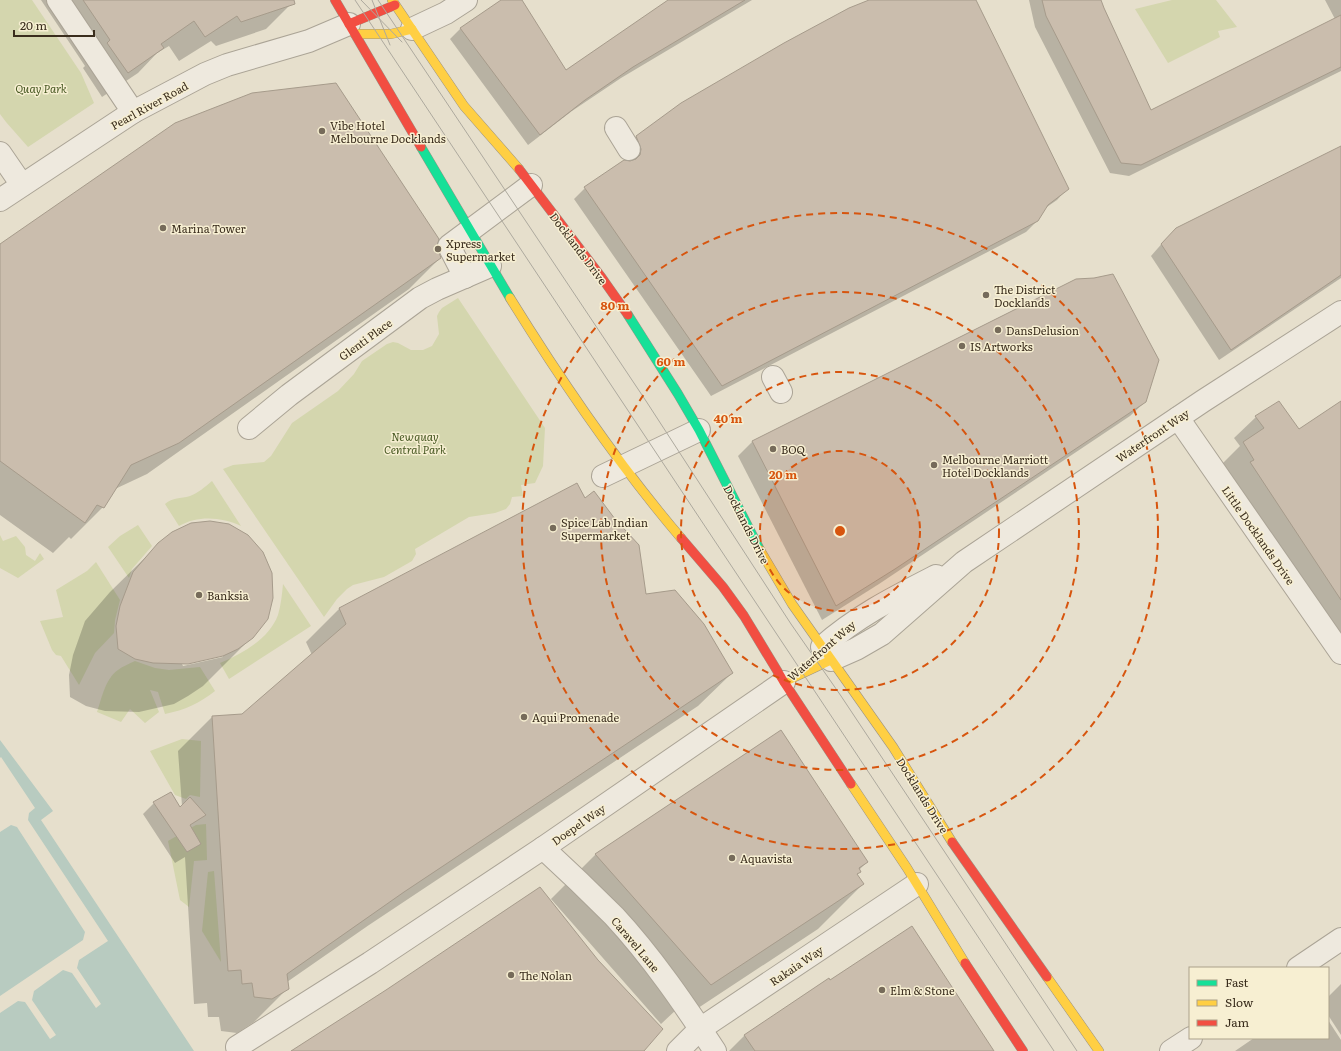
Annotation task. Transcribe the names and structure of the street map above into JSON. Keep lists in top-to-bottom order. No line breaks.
{"streets":{"street":["Pearl River Road","Docklands Drive","Glenti Place","Waterfront Way","Little Docklands Drive","Doepel Way","Caravel Lane","Rakaia Way"]},"crossings":[["Pearl River Road","Docklands Drive"],["Docklands Drive","Waterfront Way"],["Waterfront Way","Little Docklands Drive"],["Waterfront Way","Doepel Way"],["Doepel Way","Caravel Lane"],["Caravel Lane","Rakaia Way"]],"parks":["Quay Park","Newquay Central Park"],"places":["Vibe Hotel Melbourne Docklands","Marina Tower","Xpress Supermarket","The District Docklands","DansDelusion","IS Artworks","BOQ","Melbourne Marriott Hotel Docklands","Spice Lab Indian Supermarket","Banksia","Aqui Promenade","Aquavista","The Nolan","Elm & Stone"],"legend":["Fast","Slow","Jam"],"scale_bar":"20 m","rings":["80 m","60 m","40 m","20 m"]}
